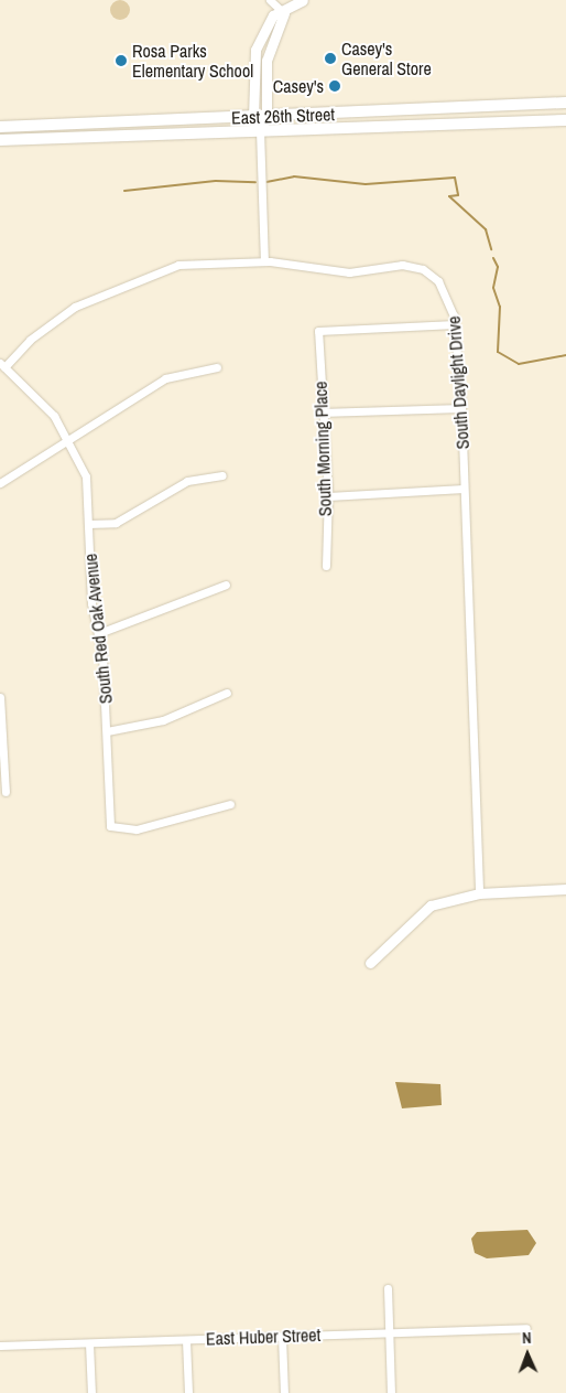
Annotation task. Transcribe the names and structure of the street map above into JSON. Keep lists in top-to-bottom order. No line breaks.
{"streets":{"main road":["East 26th Street"],"street":["South Daylight Drive","South Morning Place","South Red Oak Avenue","East Huber Street"]},"crossings":[["South Daylight Drive","South Morning Place"],["South Daylight Drive","South Red Oak Avenue"]],"places":["Casey's General Store","Rosa Parks Elementary School","Casey's"],"north":"top"}
